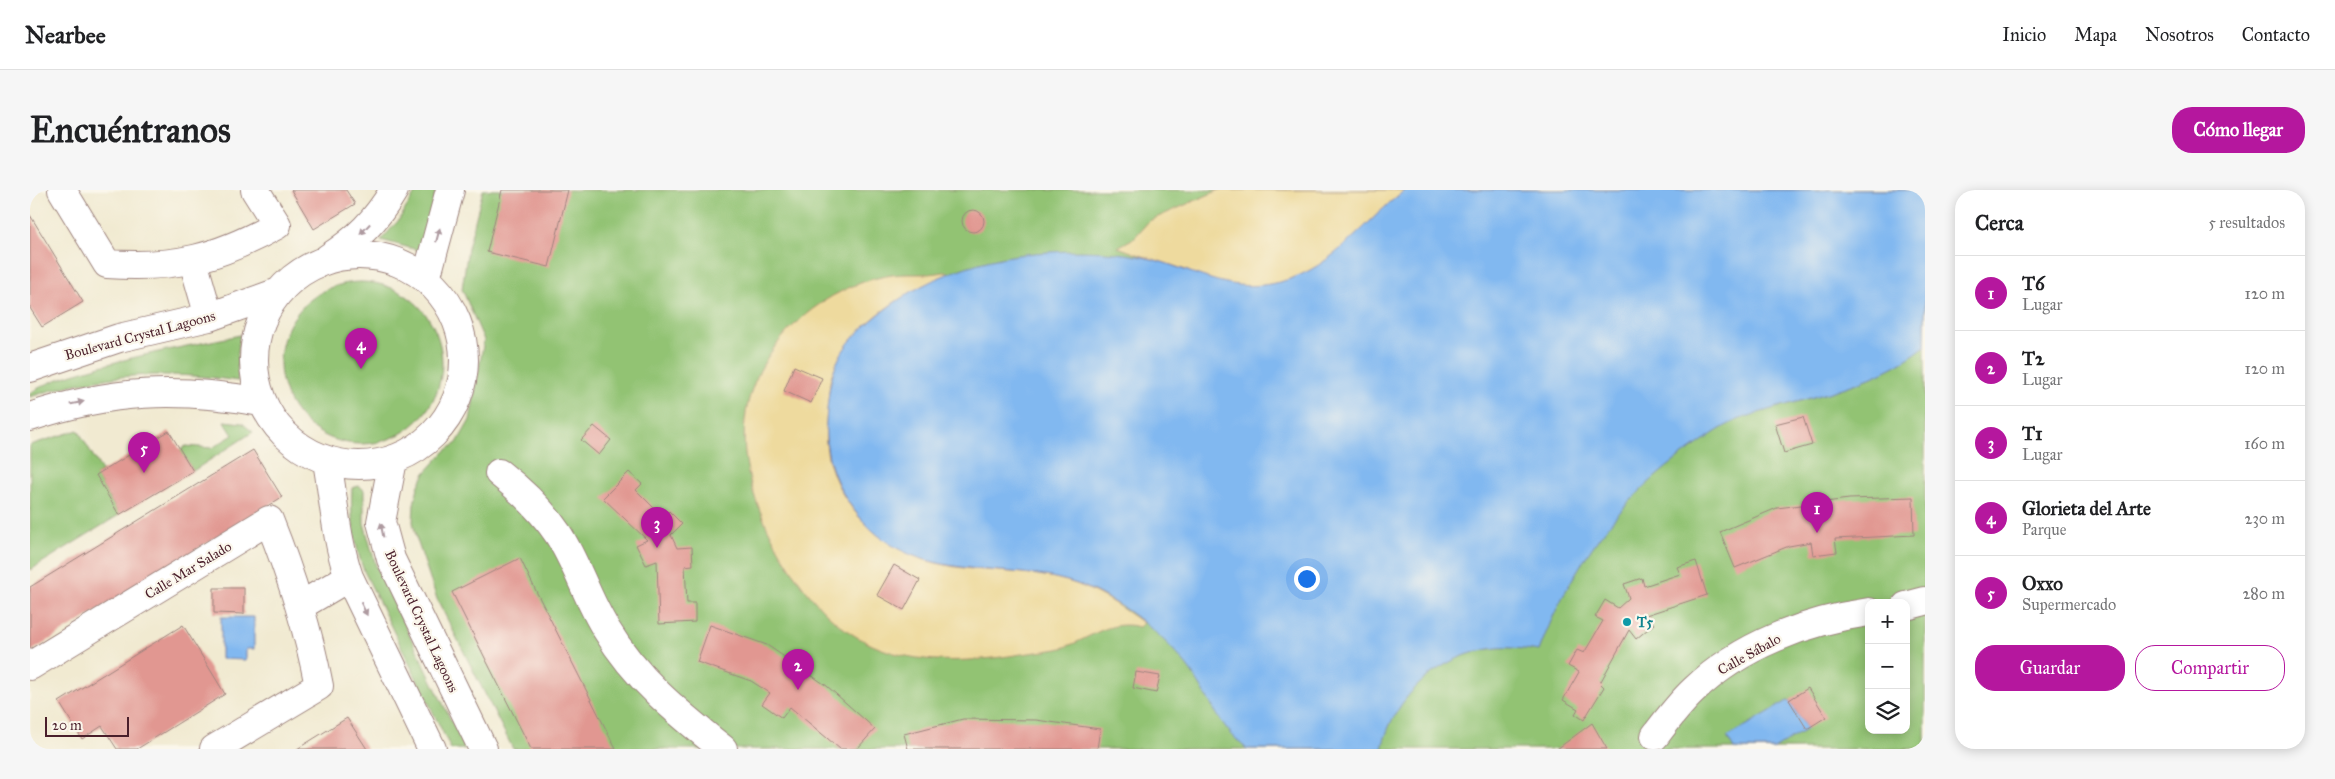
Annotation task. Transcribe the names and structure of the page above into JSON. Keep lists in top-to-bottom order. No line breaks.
{"streets":{"street":["Boulevard Crystal Lagoons","Calle Mar Salado","Calle Sábalo"]},"places":["T5"],"scale_bar":"20 m","page":{"header":"Nearbee","nav":["Inicio","Mapa","Nosotros","Contacto"],"buttons":["Cómo llegar",["Guardar","Compartir"]],"title":"Encuéntranos","heading":["Cerca","5 resultados"],"list":[{"mark":"1","name":"T6","note":"Lugar","value":"120 m"},{"mark":"2","name":"T2","note":"Lugar","value":"120 m"},{"mark":"3","name":"T1","note":"Lugar","value":"160 m"},{"mark":"4","name":"Glorieta del Arte","note":"Parque","value":"230 m"},{"mark":"5","name":"Oxxo","note":"Supermercado","value":"280 m"}],"pins":["4","5","1","3","2"],"map_buttons":["+","−"],"scale":"20 m"}}
